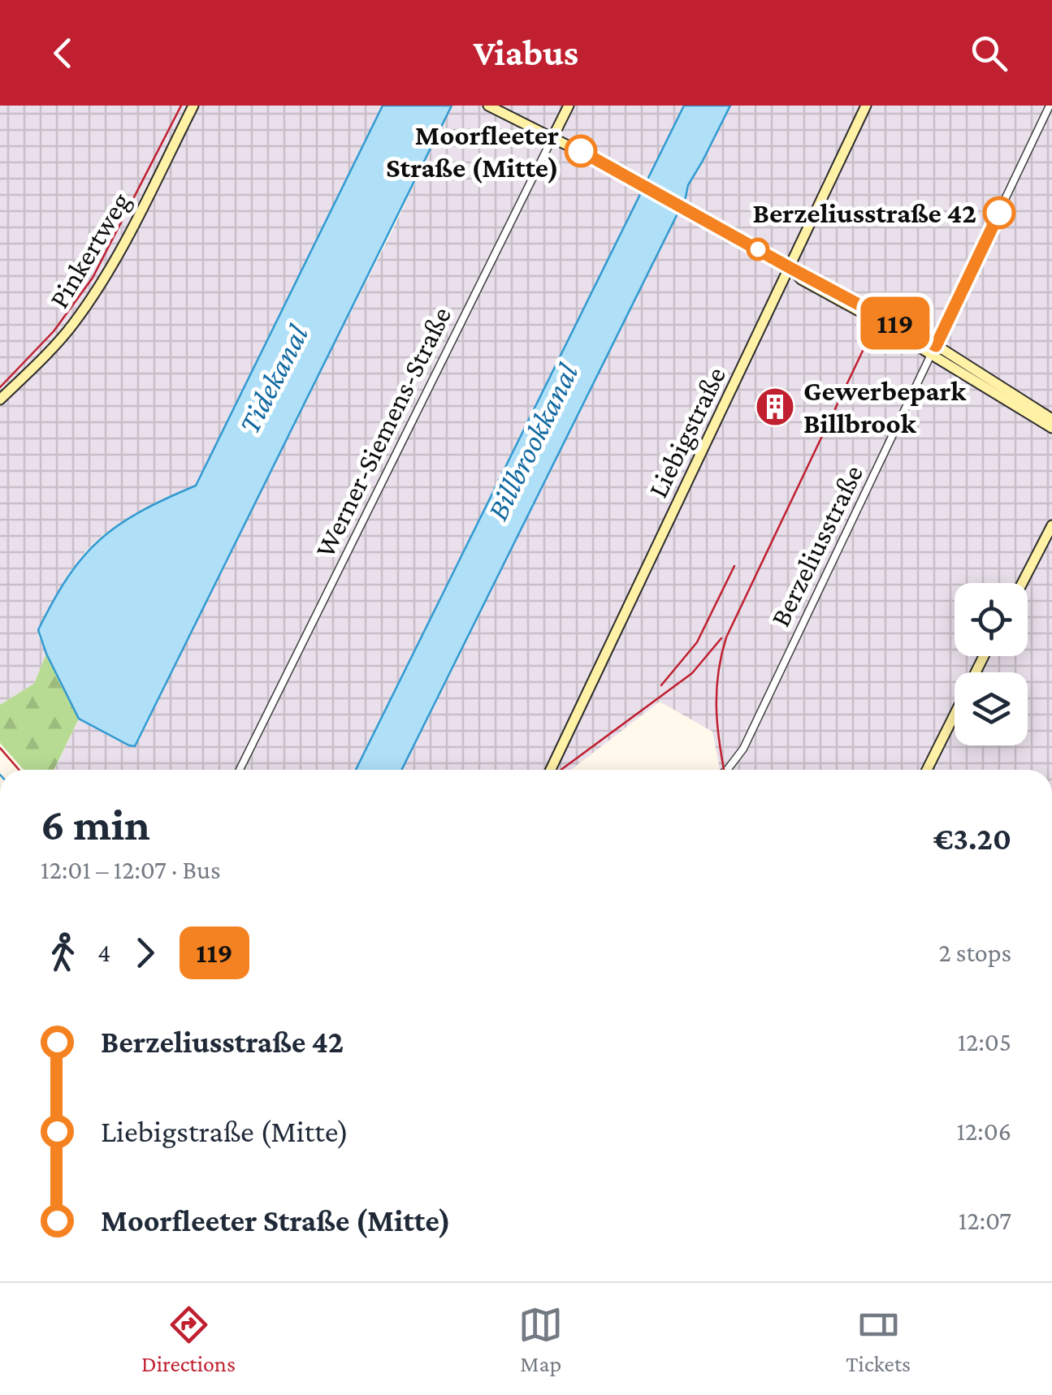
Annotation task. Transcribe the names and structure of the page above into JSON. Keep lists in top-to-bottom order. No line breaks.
{"streets":{"main road":["Pinkertweg","Werner-Siemens-Straße","Liebigstraße"],"street":["Berzeliusstraße"]},"water":["Tidekanal","Billbrookkanal"],"places":{"other":["Moorfleeter Straße (Mitte)","Berzeliusstraße 42"],"building":["Gewerbepark Billbrook"]},"lines":["bus line 119"],"page":{"header":"Viabus","on_map":"119","heading":["6 min","12:01 – 12:07 · Bus","€3.20"],"legs":["4","119","2 stops"],"list":[{"name":"Berzeliusstraße 42","value":"12:05"},{"name":"Liebigstraße (Mitte)","value":"12:06"},{"name":"Moorfleeter Straße (Mitte)","value":"12:07"}],"tabs":["Directions","Map","Tickets"]}}
